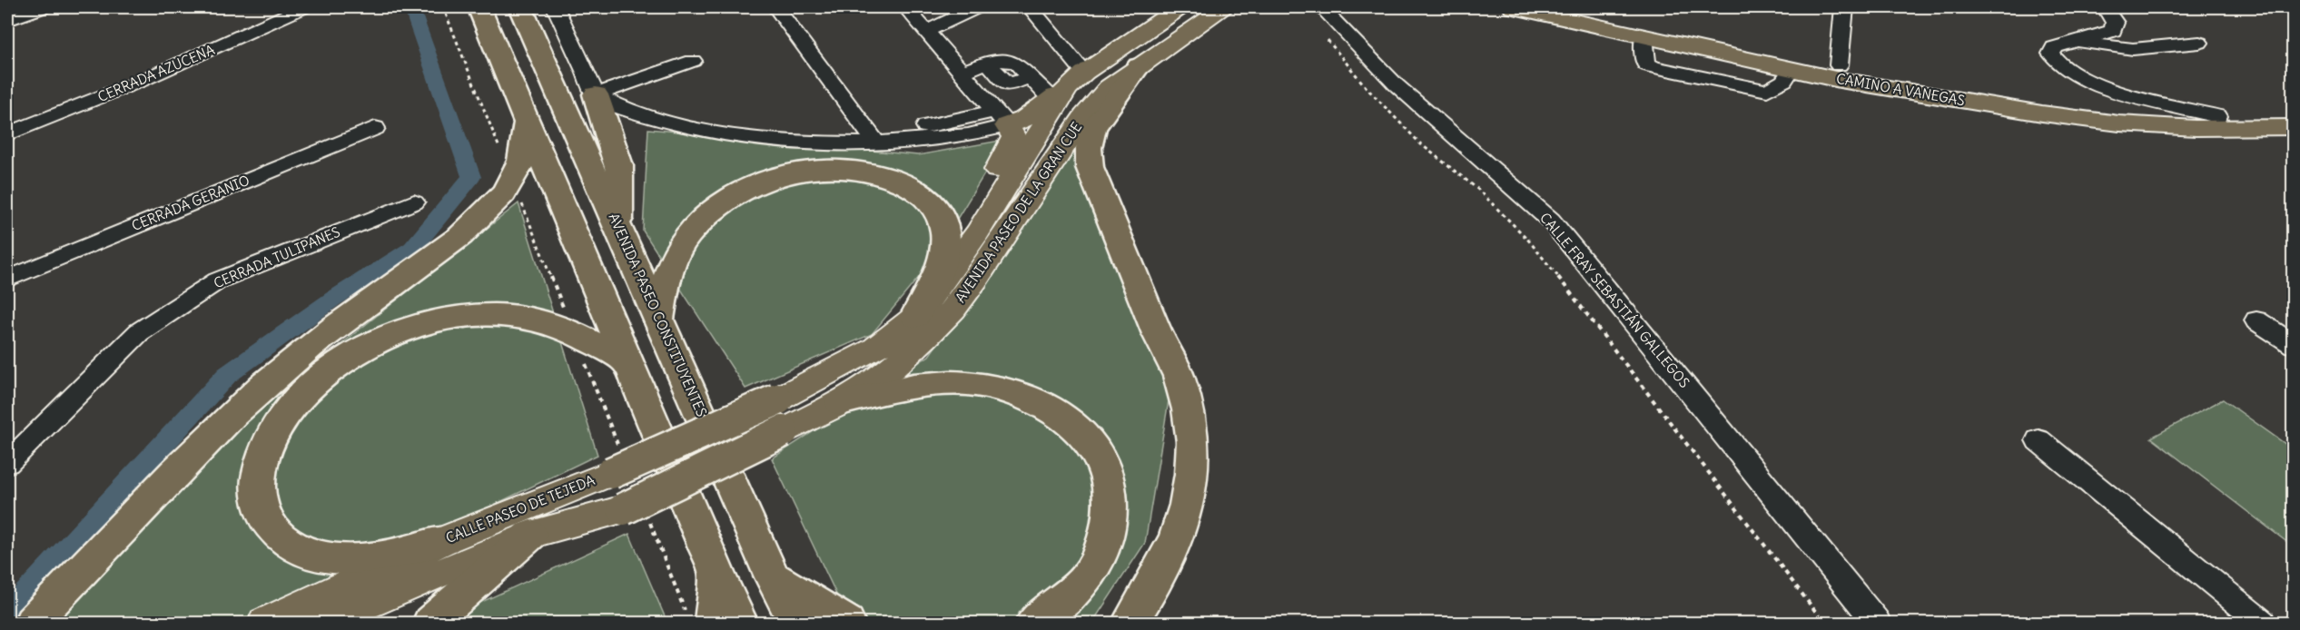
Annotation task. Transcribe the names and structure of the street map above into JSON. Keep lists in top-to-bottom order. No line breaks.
{"streets":{"highway":["AVENIDA PASEO CONSTITUYENTES"],"main road":["CAMINO A VANEGAS","AVENIDA PASEO DE LA GRAN CUE","CALLE PASEO DE TEJEDA"],"street":["CERRADA AZUCENA","CERRADA GERANIO","CERRADA TULIPANES","CALLE FRAY SEBASTIÁN GALLEGOS"]},"crossings":[["AVENIDA PASEO DE LA GRAN CUE","CALLE PASEO DE TEJEDA"]]}
